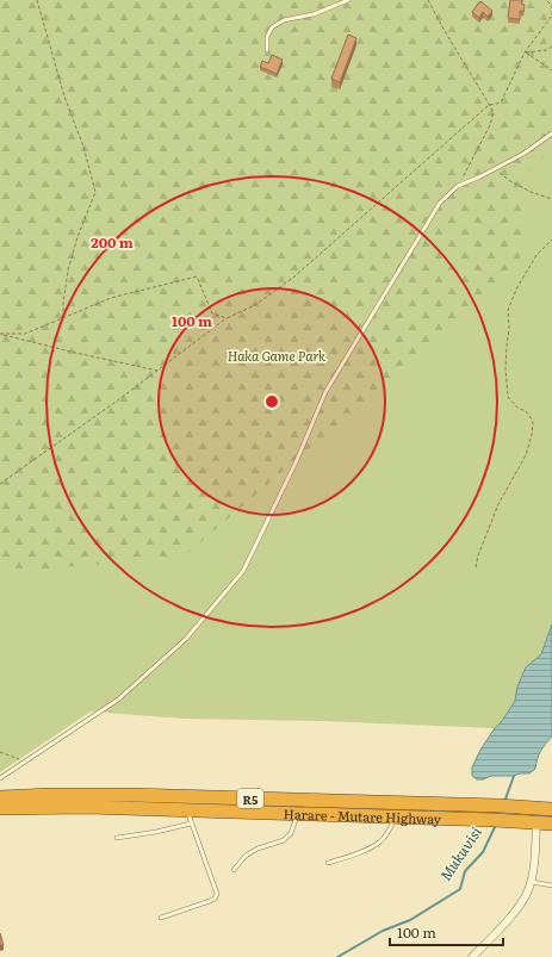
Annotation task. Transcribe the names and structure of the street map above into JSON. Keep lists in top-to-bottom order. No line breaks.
{"streets":{"highway":["R5","Harare - Mutare Highway"]},"water":["Mukuvisi"],"parks":["Haka Game Park"],"scale_bar":"100 m","rings":["200 m","100 m"]}
